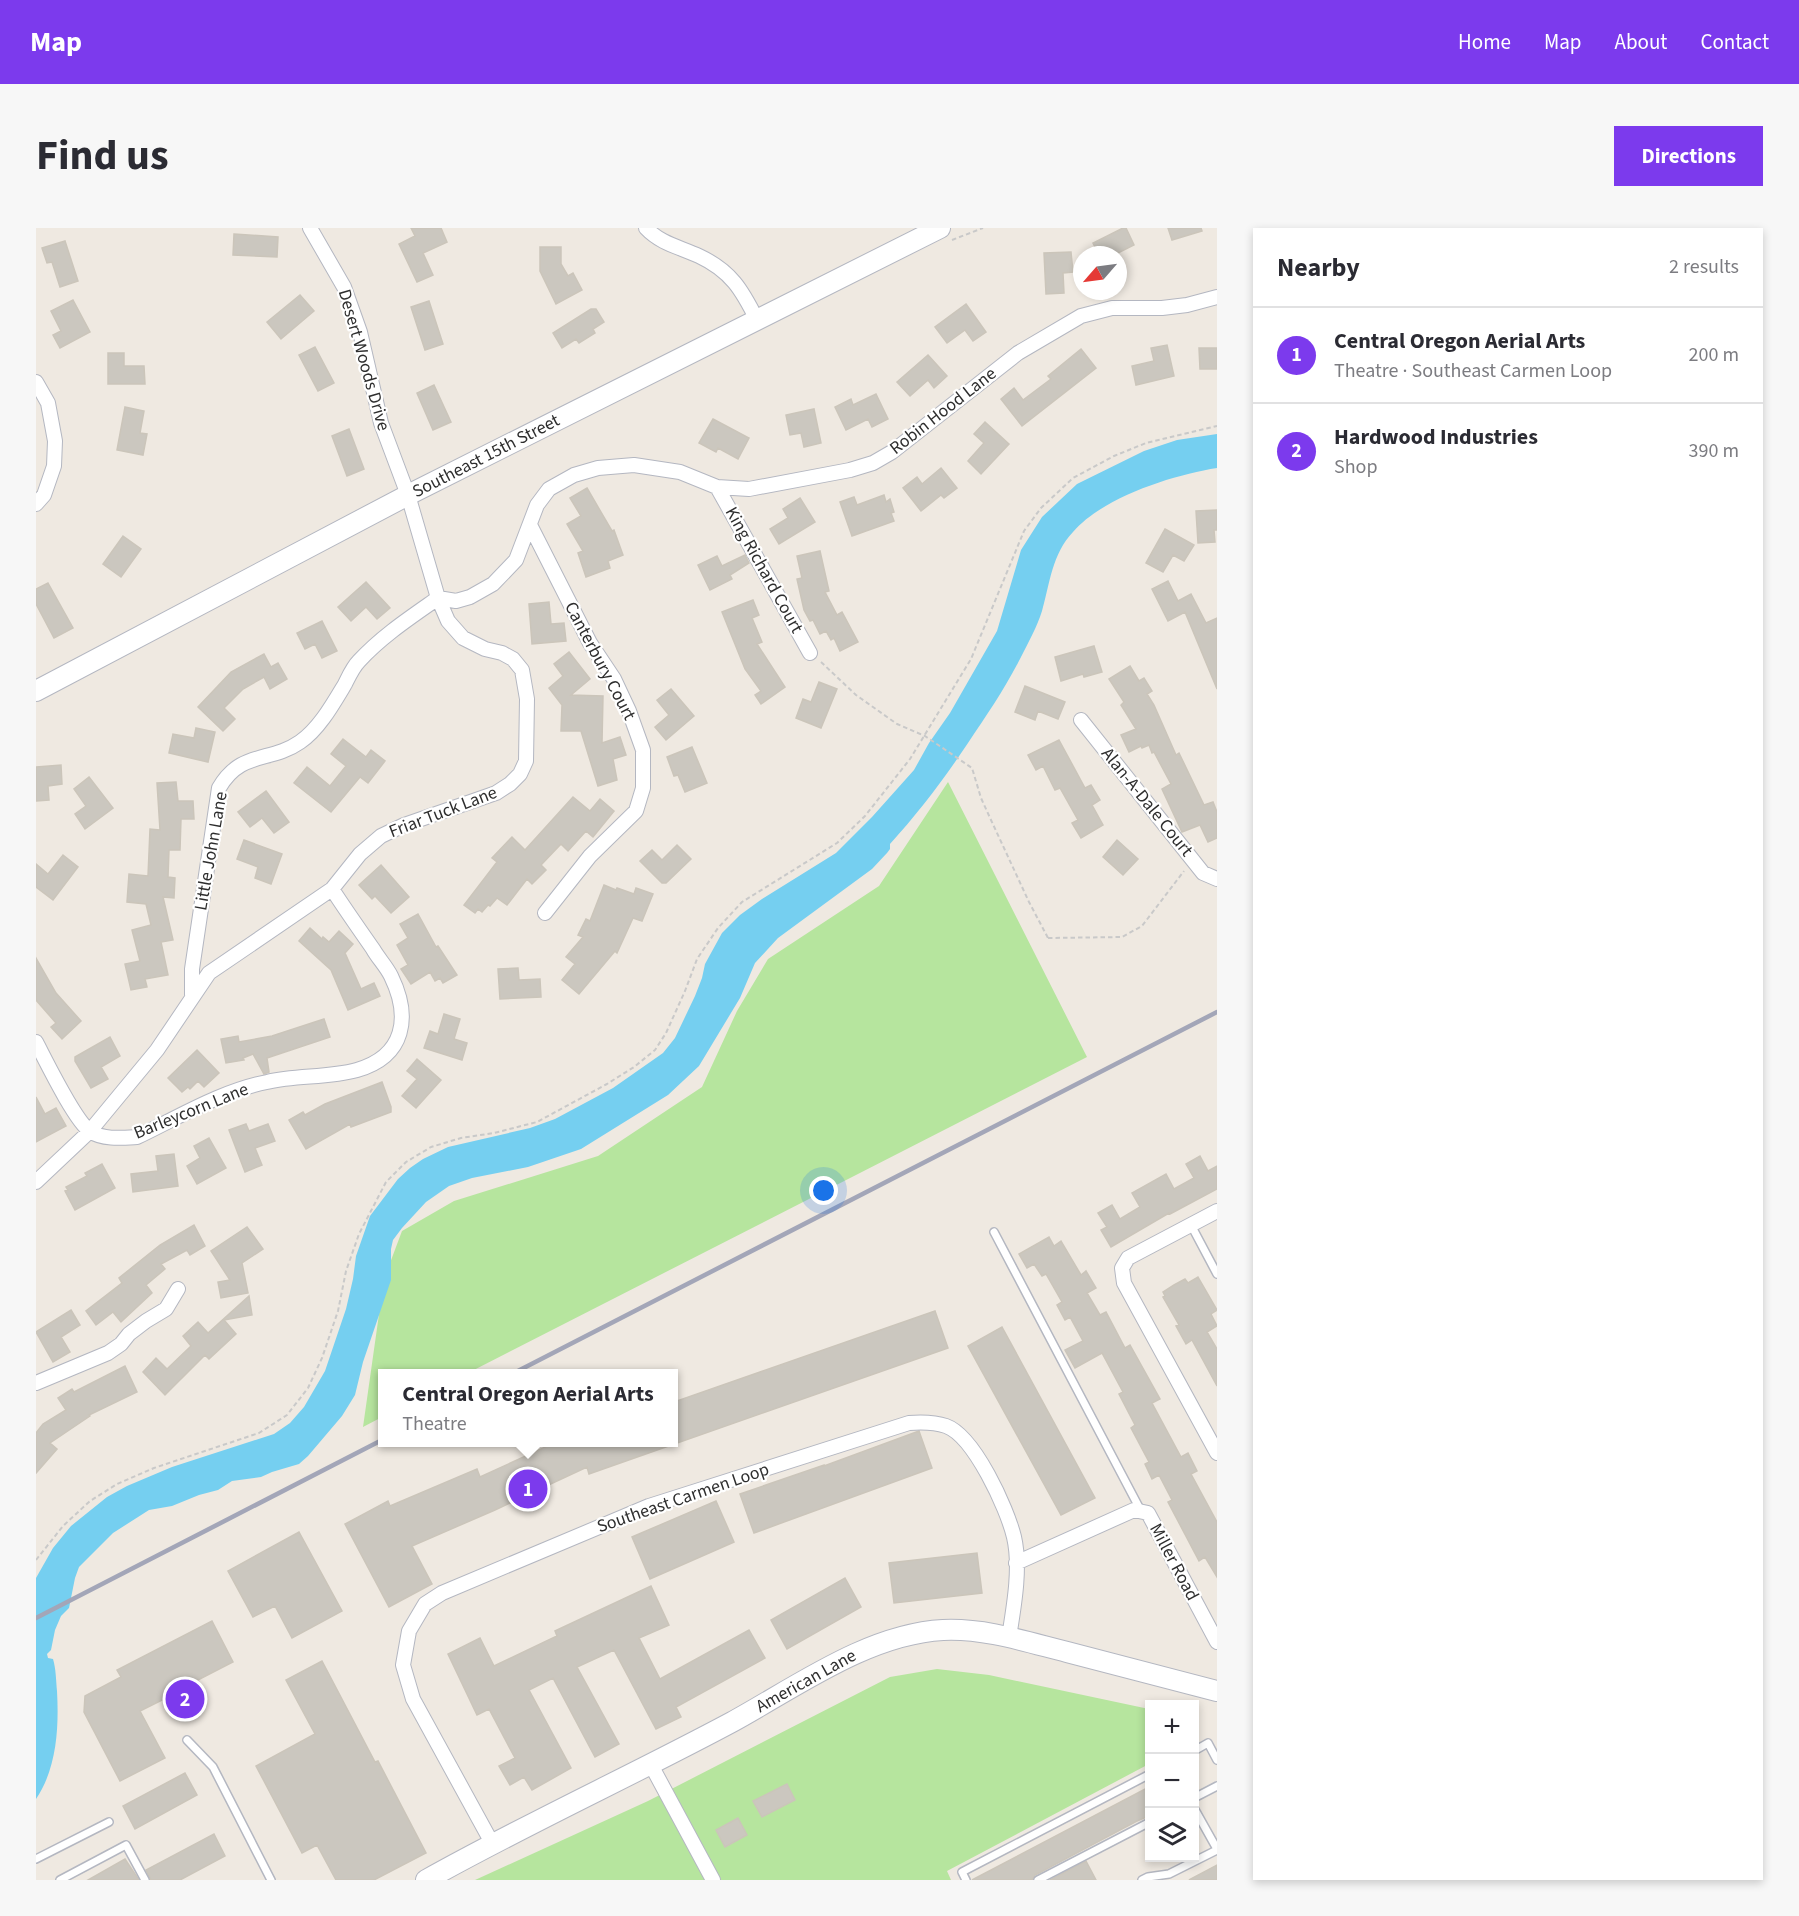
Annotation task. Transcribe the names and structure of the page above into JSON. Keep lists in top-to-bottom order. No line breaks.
{"streets":{"main road":["Southeast 15th Street","American Lane"],"street":["Desert Woods Drive","Robin Hood Lane","King Richard Court","Canterbury Court","Alan-A-Dale Court","Friar Tuck Lane","Little John Lane","Barleycorn Lane","Southeast Carmen Loop","Miller Road"]},"crossings":[["Desert Woods Drive","Southeast 15th Street"],["Desert Woods Drive","Friar Tuck Lane"],["Robin Hood Lane","King Richard Court"],["Robin Hood Lane","Canterbury Court"],["Robin Hood Lane","Friar Tuck Lane"],["Robin Hood Lane","Little John Lane"],["Southeast 15th Street","Friar Tuck Lane"],["Friar Tuck Lane","Little John Lane"],["Friar Tuck Lane","Barleycorn Lane"],["Southeast Carmen Loop","Miller Road"],["Southeast Carmen Loop","American Lane"]],"north":"bottom left","page":{"header":"Map","nav":["Home","Map","About","Contact"],"title":"Find us","buttons":"Directions","heading":["Nearby","2 results"],"list":[{"mark":"1","name":"Central Oregon Aerial Arts","note":"Theatre · Southeast Carmen Loop","value":"200 m"},{"mark":"2","name":"Hardwood Industries","note":"Shop","value":"390 m"}],"popup":["Central Oregon Aerial Arts","Theatre"],"pins":["1","2"],"map_buttons":["+","−"]}}
